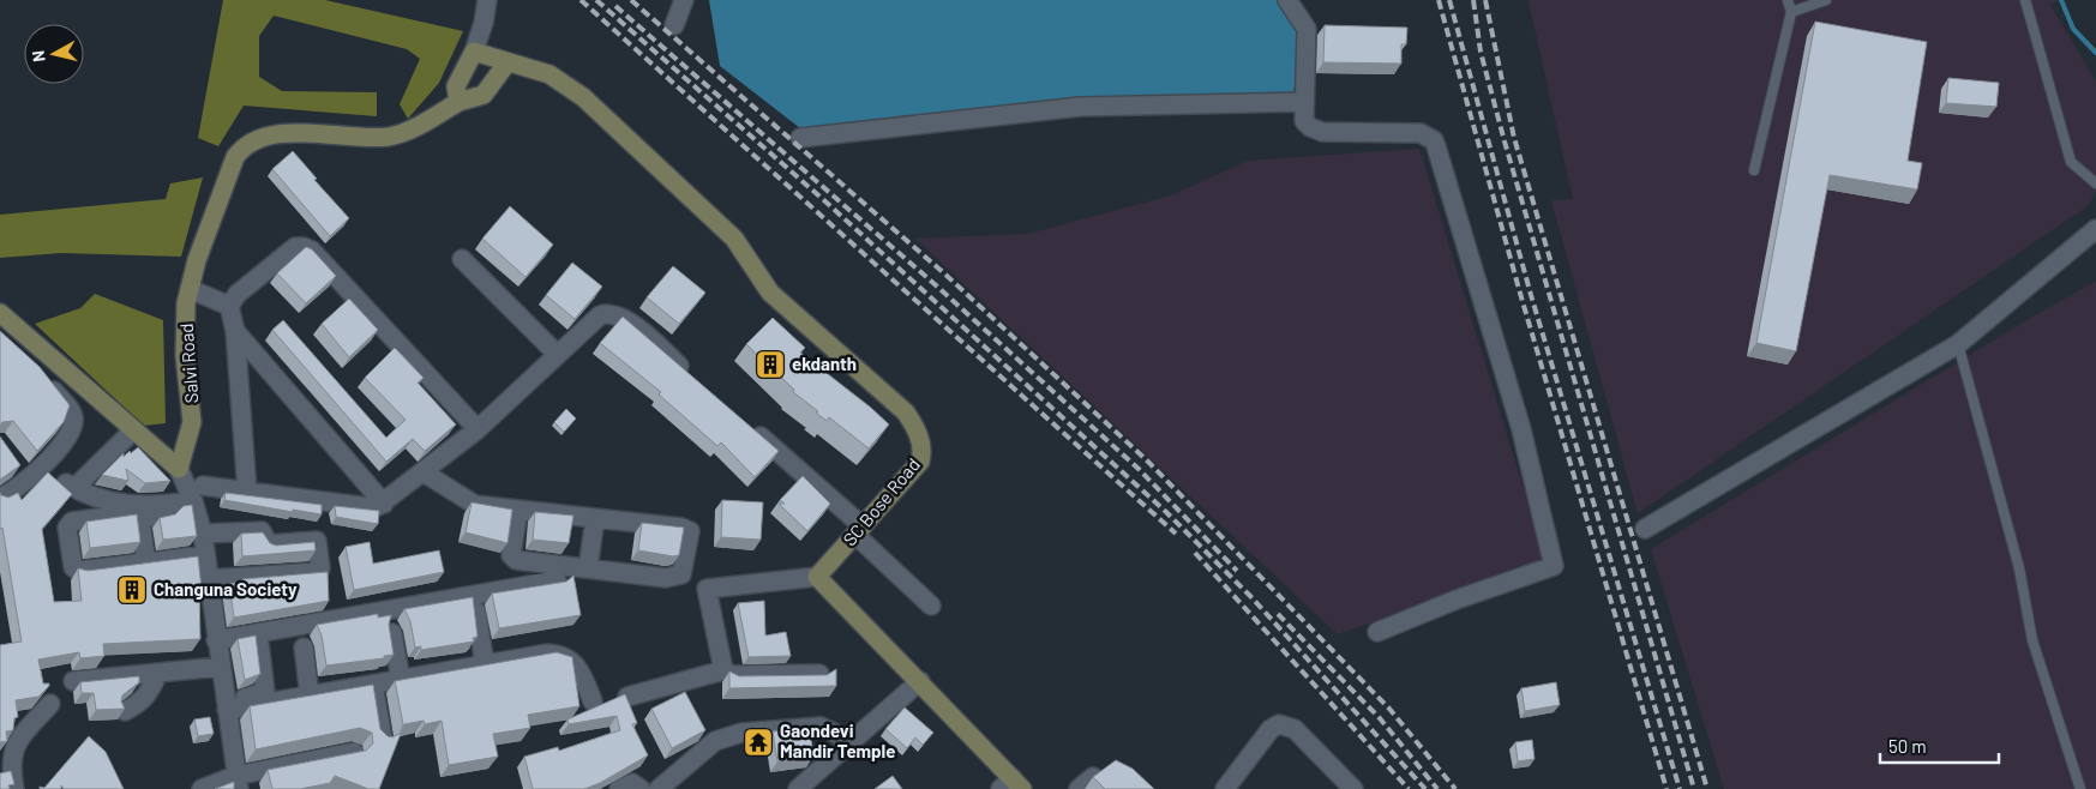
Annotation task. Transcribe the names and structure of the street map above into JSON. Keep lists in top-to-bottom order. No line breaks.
{"streets":{"street":["Salvi Road","SC Bose Road"]},"crossings":[["Salvi Road","SC Bose Road"]],"places":{"building":["ekdanth","Changuna Society"],"temple":["Gaondevi Mandir Temple"]},"scale_bar":"50 m","north":"left"}
